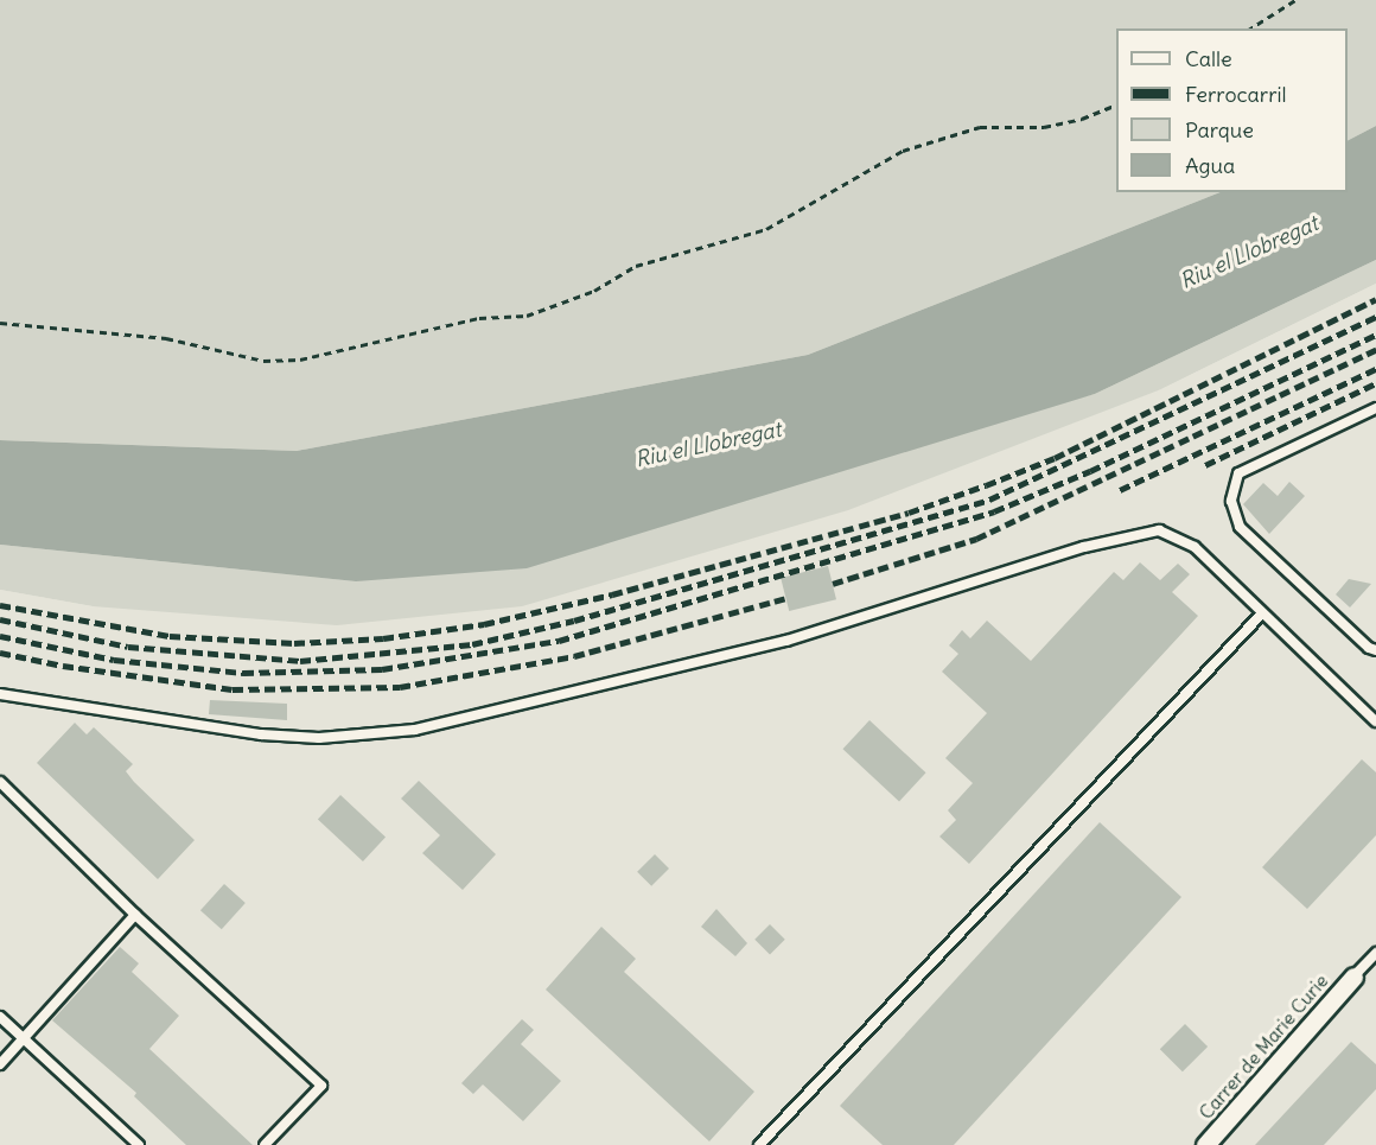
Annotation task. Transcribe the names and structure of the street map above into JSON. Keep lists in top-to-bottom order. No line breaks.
{"streets":{"street":["Carrer de Marie Curie"]},"water":["Riu el Llobregat"],"legend":["Calle","Ferrocarril","Parque","Agua"]}
